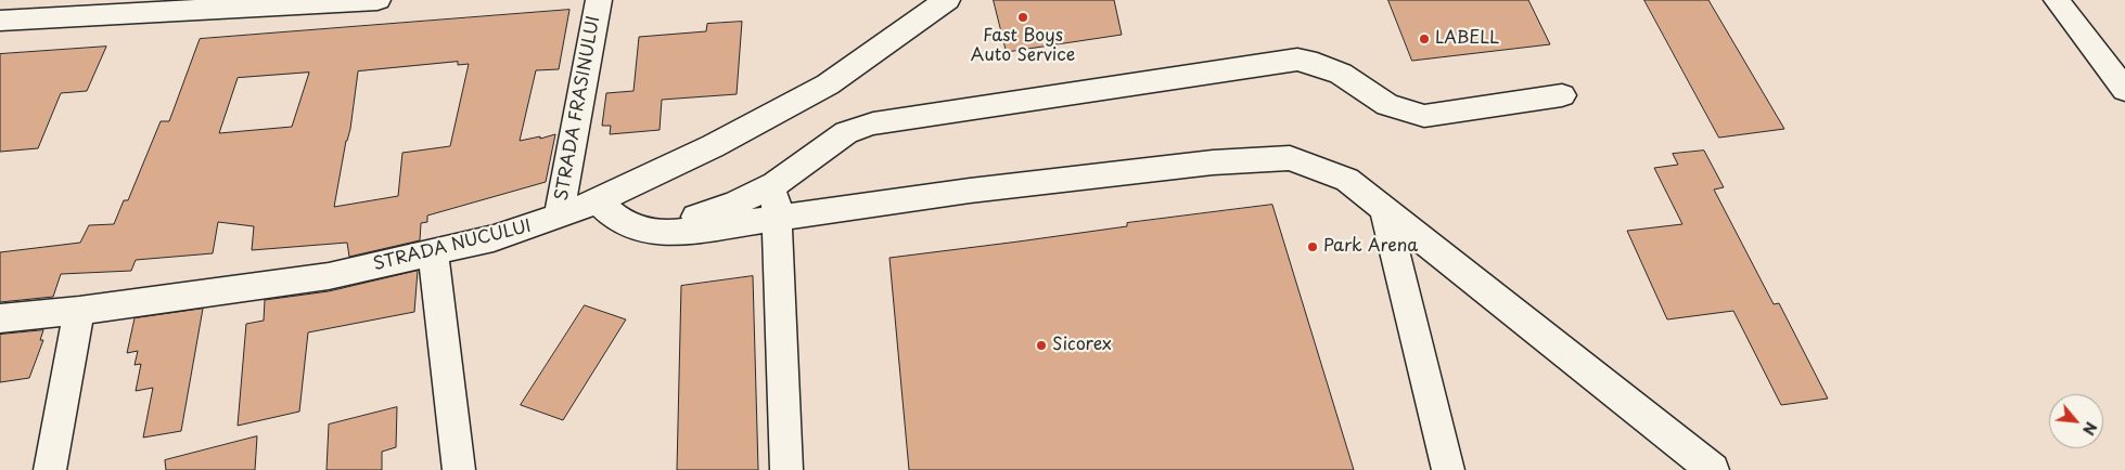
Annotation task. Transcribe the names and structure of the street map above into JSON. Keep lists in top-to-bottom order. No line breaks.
{"streets":{"street":["STRADA FRASINULUI","STRADA NUCULUI"]},"crossings":[["STRADA FRASINULUI","STRADA NUCULUI"]],"places":["Fast Boys Auto Service","LABELL","Park Arena","Sicorex"],"north":"bottom right"}
